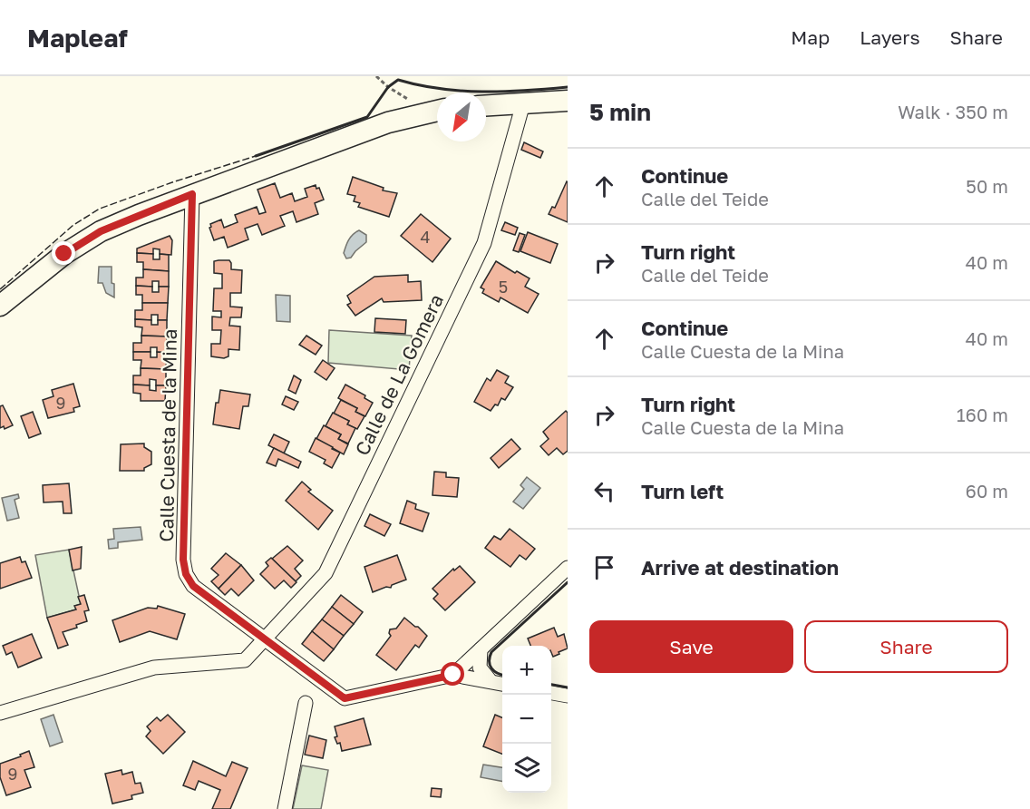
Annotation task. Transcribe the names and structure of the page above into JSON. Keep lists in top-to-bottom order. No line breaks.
{"streets":{"street":["Calle de La Gomera","Calle Cuesta de la Mina"]},"crossings":[["Calle de La Gomera","Calle Cuesta de la Mina"]],"house_numbers":["4","5","9","9"],"north":"bottom left","page":{"header":"Mapleaf","nav":["Map","Layers","Share"],"heading":["5 min","Walk · 350 m"],"list":[["Continue","Calle del Teide","50 m"],["Turn right","Calle del Teide","40 m"],["Continue","Calle Cuesta de la Mina","40 m"],["Turn right","Calle Cuesta de la Mina","160 m"],["Turn left","60 m"],"Arrive at destination"],"buttons":["Save","Share"],"map_buttons":["+","−"]}}
